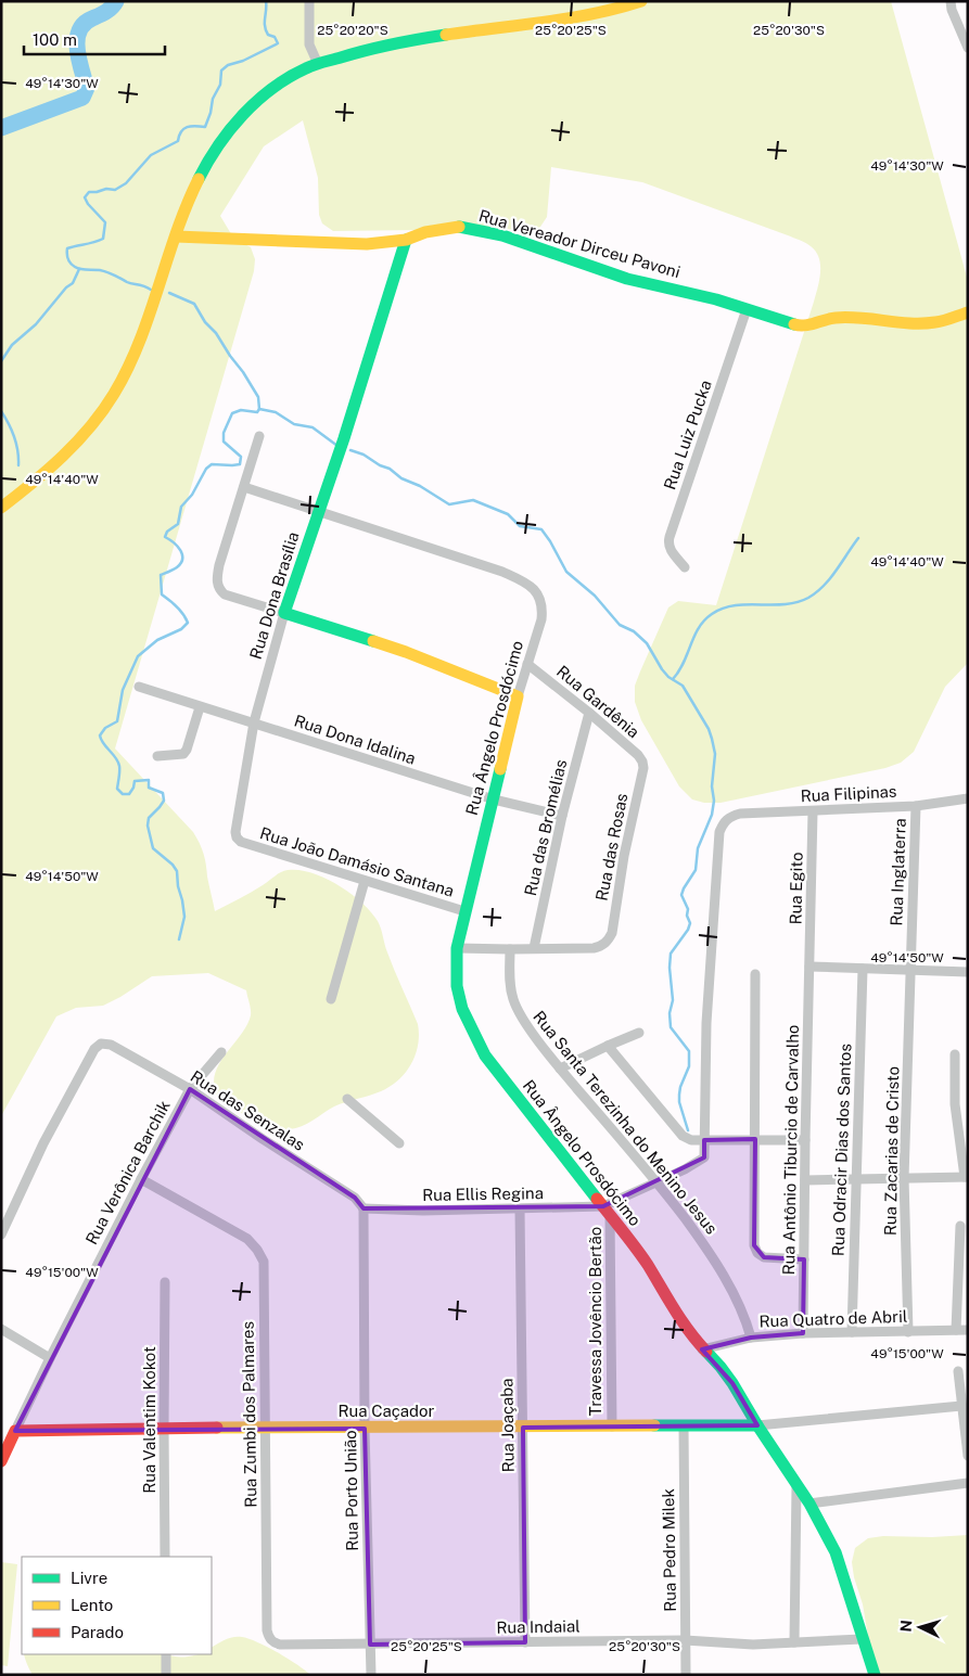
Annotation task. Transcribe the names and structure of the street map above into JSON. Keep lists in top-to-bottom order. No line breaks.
{"streets":{"main road":["Rua Vereador Dirceu Pavoni","Rua Dona Brasília","Rua Ângelo Prosdócimo","Rua Verônica Barchik","Rua Caçador"],"street":["Rua Luiz Pucka","Rua Gardênia","Rua Dona Idalina","Rua Filipinas","Rua das Bromélias","Rua das Rosas","Rua João Damásio Santana","Rua Inglaterra","Rua Egito","Rua das Senzalas","Rua Santa Terezinha do Menino Jesus","Rua Antônio Tiburcio de Carvalho","Rua Odracir Dias dos Santos","Rua Zacarias de Cristo","Rua Ellis Regina","Rua Quatro de Abril","Travessa Jovêncio Bertão","Rua Zumbi dos Palmares","Rua Valentim Kokot","Rua Joaçaba","Rua Porto União","Rua Pedro Milek","Rua Indaial"]},"crossings":[["Rua Vereador Dirceu Pavoni","Rua Luiz Pucka"],["Rua Vereador Dirceu Pavoni","Rua Dona Brasília"],["Rua Dona Brasília","Rua Ângelo Prosdócimo"],["Rua Dona Brasília","Rua Dona Idalina"],["Rua Dona Brasília","Rua João Damásio Santana"],["Rua Gardênia","Rua Ângelo Prosdócimo"],["Rua Gardênia","Rua das Bromélias"],["Rua Gardênia","Rua das Rosas"],["Rua Ângelo Prosdócimo","Rua Dona Idalina"],["Rua Ângelo Prosdócimo","Rua João Damásio Santana"],["Rua Ângelo Prosdócimo","Rua Ellis Regina"],["Rua Ângelo Prosdócimo","Rua Quatro de Abril"],["Rua Ângelo Prosdócimo","Travessa Jovêncio Bertão"],["Rua Ângelo Prosdócimo","Rua Caçador"],["Rua Ângelo Prosdócimo","Rua Indaial"],["Rua Dona Idalina","Rua das Bromélias"],["Rua Filipinas","Rua Inglaterra"],["Rua Filipinas","Rua Egito"],["Rua das Bromélias","Rua das Rosas"],["Rua Inglaterra","Rua Zacarias de Cristo"],["Rua Egito","Rua Antônio Tiburcio de Carvalho"],["Rua das Senzalas","Rua Verônica Barchik"],["Rua das Senzalas","Rua Ellis Regina"],["Rua das Senzalas","Rua Porto União"],["Rua Santa Terezinha do Menino Jesus","Rua Quatro de Abril"],["Rua Antônio Tiburcio de Carvalho","Rua Quatro de Abril"],["Rua Odracir Dias dos Santos","Rua Quatro de Abril"],["Rua Zacarias de Cristo","Rua Quatro de Abril"],["Rua Verônica Barchik","Rua Caçador"],["Rua Verônica Barchik","Rua Zumbi dos Palmares"],["Rua Ellis Regina","Travessa Jovêncio Bertão"],["Rua Ellis Regina","Rua Joaçaba"],["Rua Ellis Regina","Rua Porto União"],["Travessa Jovêncio Bertão","Rua Caçador"],["Rua Caçador","Rua Zumbi dos Palmares"],["Rua Caçador","Rua Valentim Kokot"],["Rua Caçador","Rua Joaçaba"],["Rua Caçador","Rua Porto União"],["Rua Caçador","Rua Pedro Milek"],["Rua Zumbi dos Palmares","Rua Indaial"],["Rua Joaçaba","Rua Indaial"],["Rua Porto União","Rua Indaial"],["Rua Pedro Milek","Rua Indaial"]],"legend":["Livre","Lento","Parado"],"scale_bar":"100 m","north":"left","coordinates":["25°20'20\"S","25°20'25\"S","25°20'30\"S","49°14'30\"W","49°14'40\"W","49°14'50\"W","49°15'00\"W"]}
